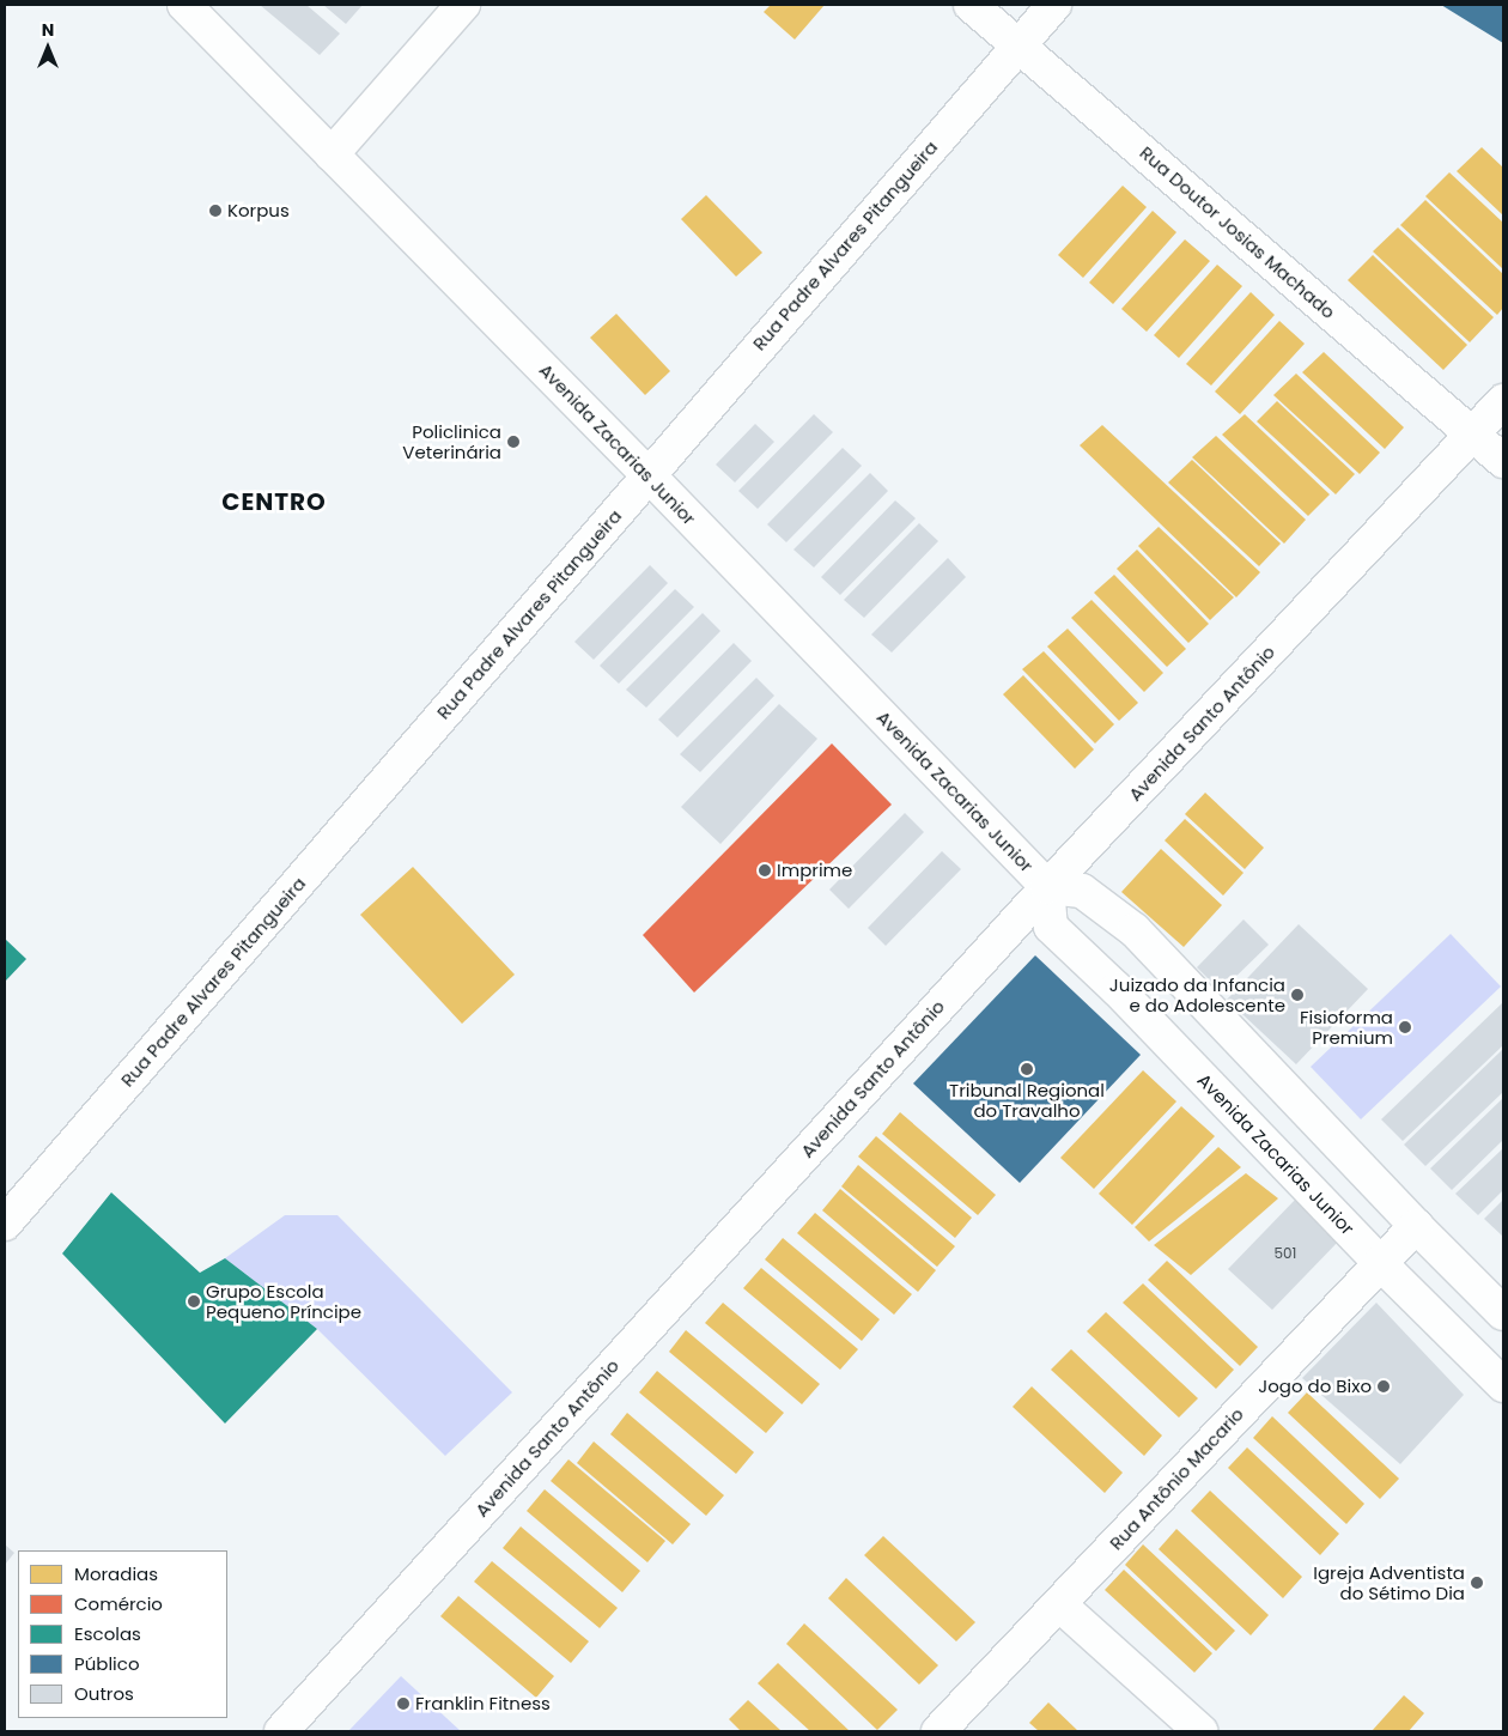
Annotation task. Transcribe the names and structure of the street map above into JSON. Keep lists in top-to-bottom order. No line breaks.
{"streets":{"street":["Rua Doutor Josias Machado","Rua Padre Alvares Pitangueira","Avenida Zacarias Junior","Avenida Santo Antônio","Rua Antônio Macario"]},"crossings":[["Rua Doutor Josias Machado","Rua Padre Alvares Pitangueira"],["Rua Doutor Josias Machado","Avenida Santo Antônio"],["Rua Padre Alvares Pitangueira","Avenida Zacarias Junior"],["Avenida Zacarias Junior","Avenida Santo Antônio"],["Avenida Zacarias Junior","Rua Antônio Macario"]],"districts":["CENTRO"],"places":["Korpus","Policlinica Veterinária","Imprime","Juizado da Infancia e do Adolescente","Fisioforma Premium","Tribunal Regional do Travalho","Grupo Escola Pequeno Príncipe","Jogo do Bixo","Igreja Adventista do Sétimo Dia","Franklin Fitness"],"house_numbers":["501"],"legend":["Moradias","Comércio","Escolas","Público","Outros"],"north":"top"}
